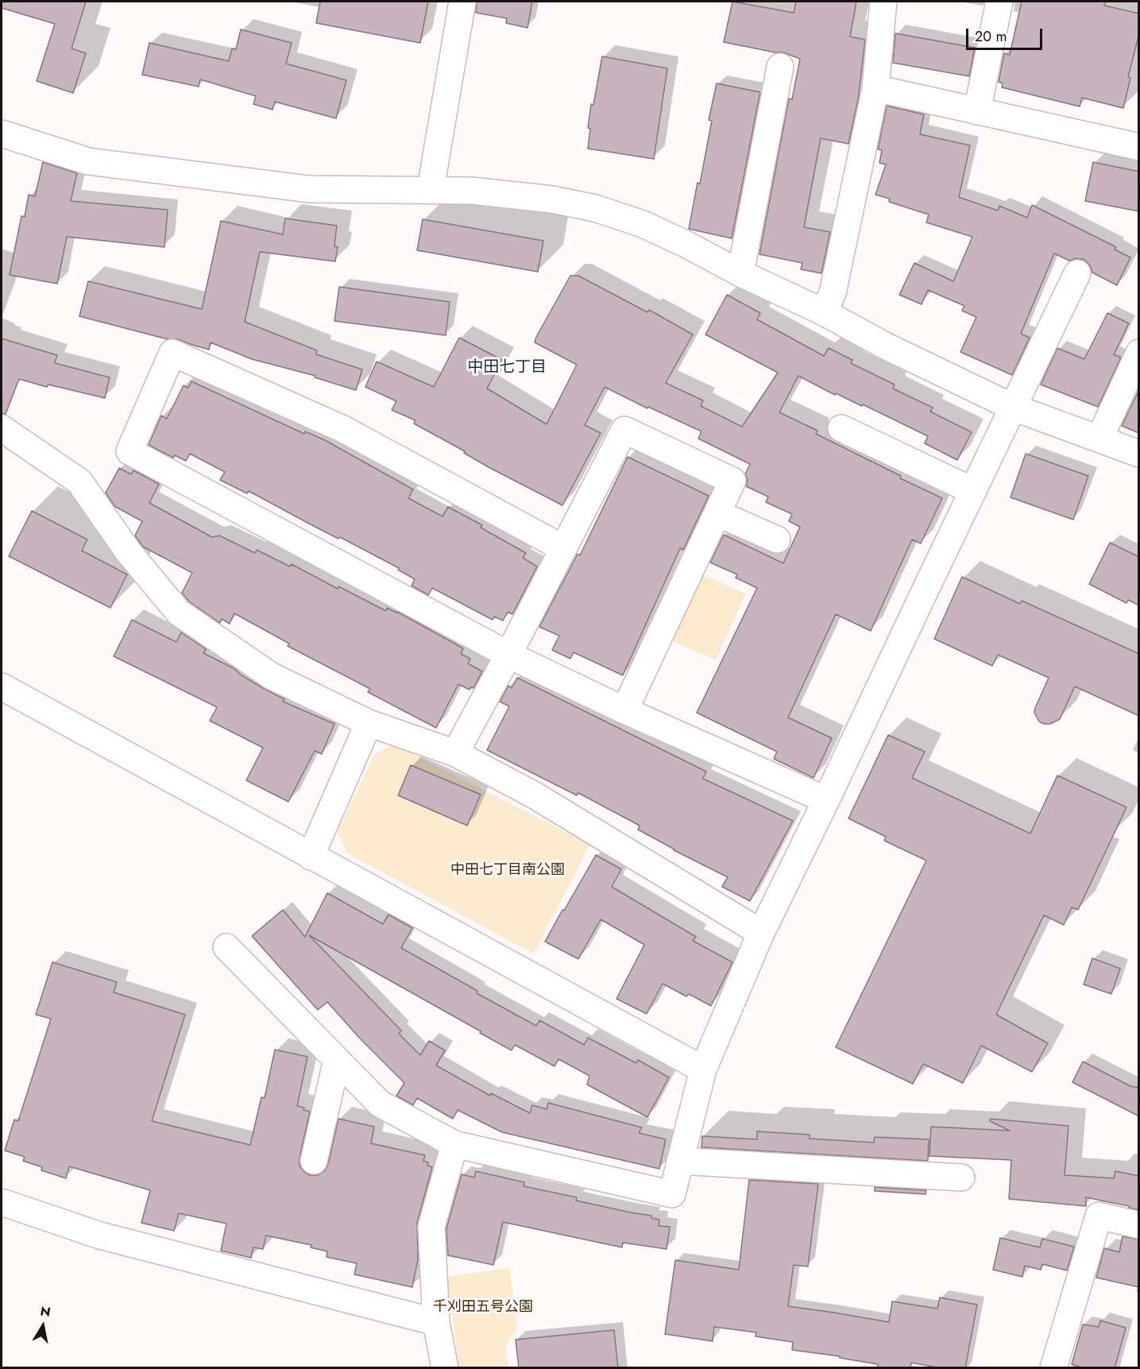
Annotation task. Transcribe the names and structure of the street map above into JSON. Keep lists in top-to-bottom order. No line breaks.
{"districts":["中田七丁目"],"parks":["中田七丁目南公園","千刈田五号公園"],"scale_bar":"20 m","north":"top"}
